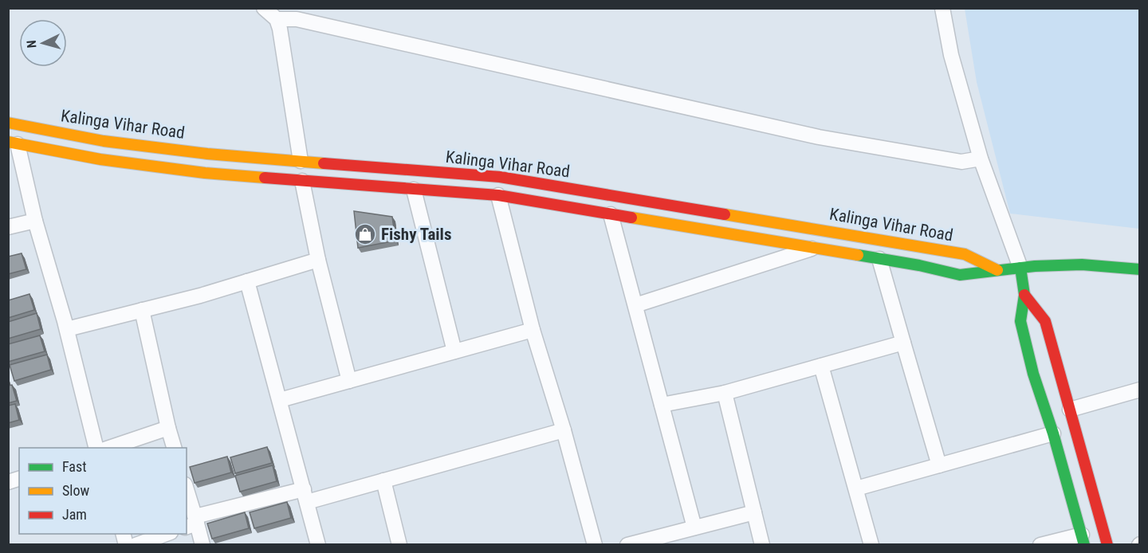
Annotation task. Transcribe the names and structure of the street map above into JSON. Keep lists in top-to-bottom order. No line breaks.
{"streets":{"street":["Kalinga Vihar Road"]},"places":{"shop":["Fishy Tails"]},"legend":["Fast","Slow","Jam"],"north":"left"}
